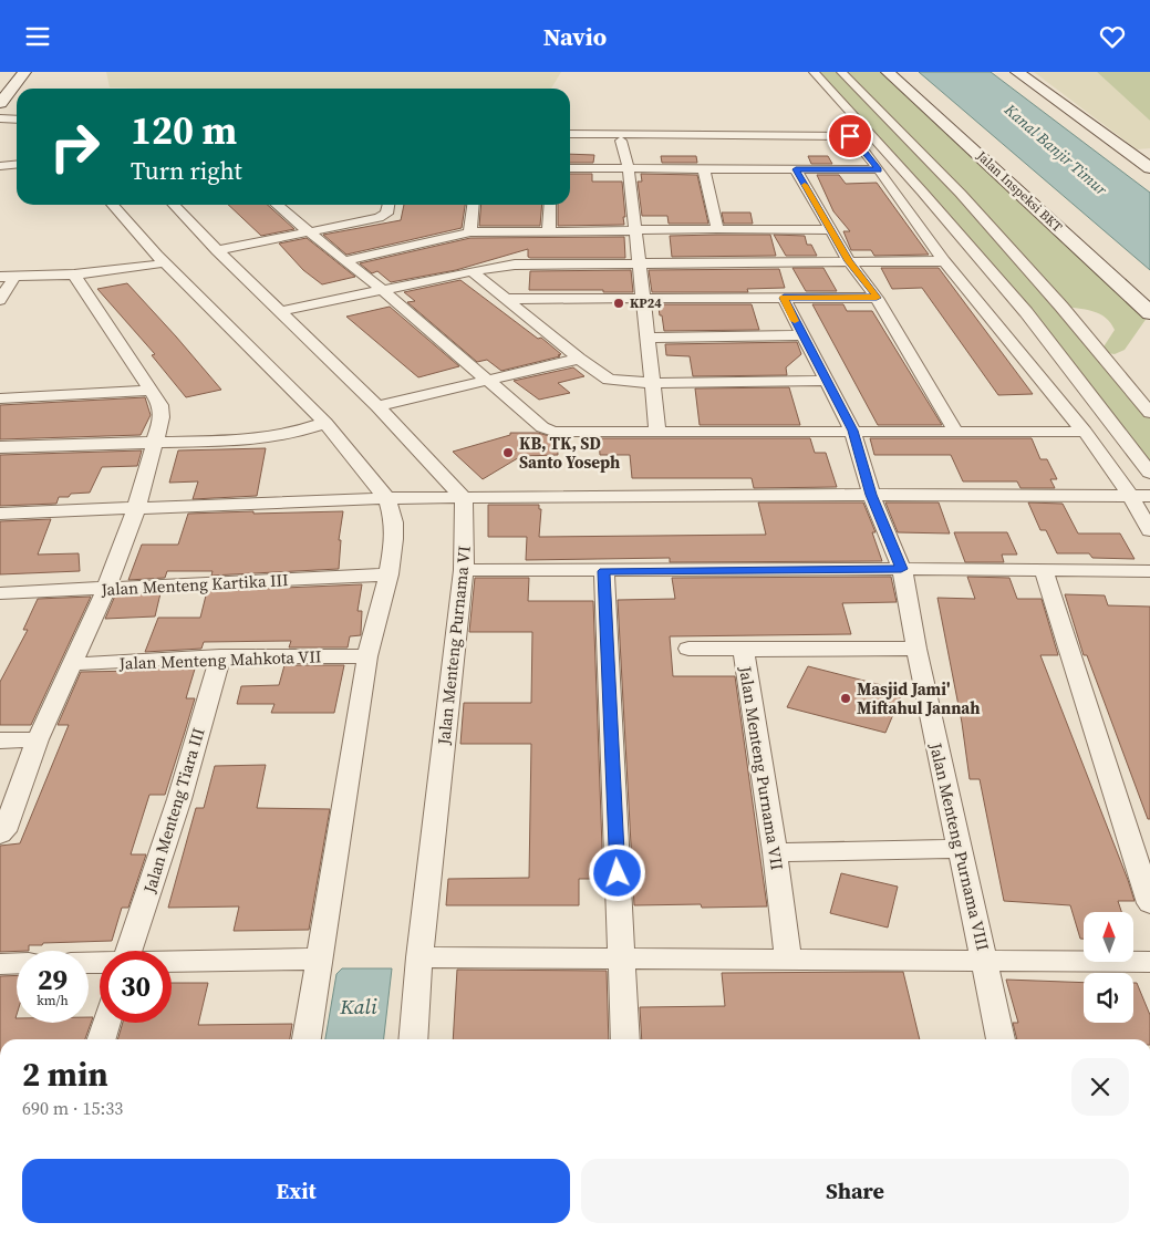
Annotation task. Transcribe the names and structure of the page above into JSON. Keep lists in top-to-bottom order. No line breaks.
{"streets":{"street":["Jalan Inspeksi BKT","Jalan Menteng Kartika III","Jalan Menteng Purnama VI","Jalan Menteng Mahkota VII","Jalan Menteng Purnama VII","Jalan Menteng Tiara III","Jalan Menteng Purnama VIII"]},"crossings":[["Jalan Menteng Mahkota VII","Jalan Menteng Tiara III"],["Jalan Menteng Purnama VII","Jalan Menteng Purnama VIII"]],"water":["Kanal Banjir Timur","Kali"],"places":["KP24","KB, TK, SD Santo Yoseph","Masjid Jami' Miftahul Jannah"],"north":"top","page":{"header":"Navio","turn":["120 m","Turn right"],"speed":"29 km/h","limit":"30","heading":["2 min","690 m · 15:33"],"buttons":["Exit","Share"]}}
